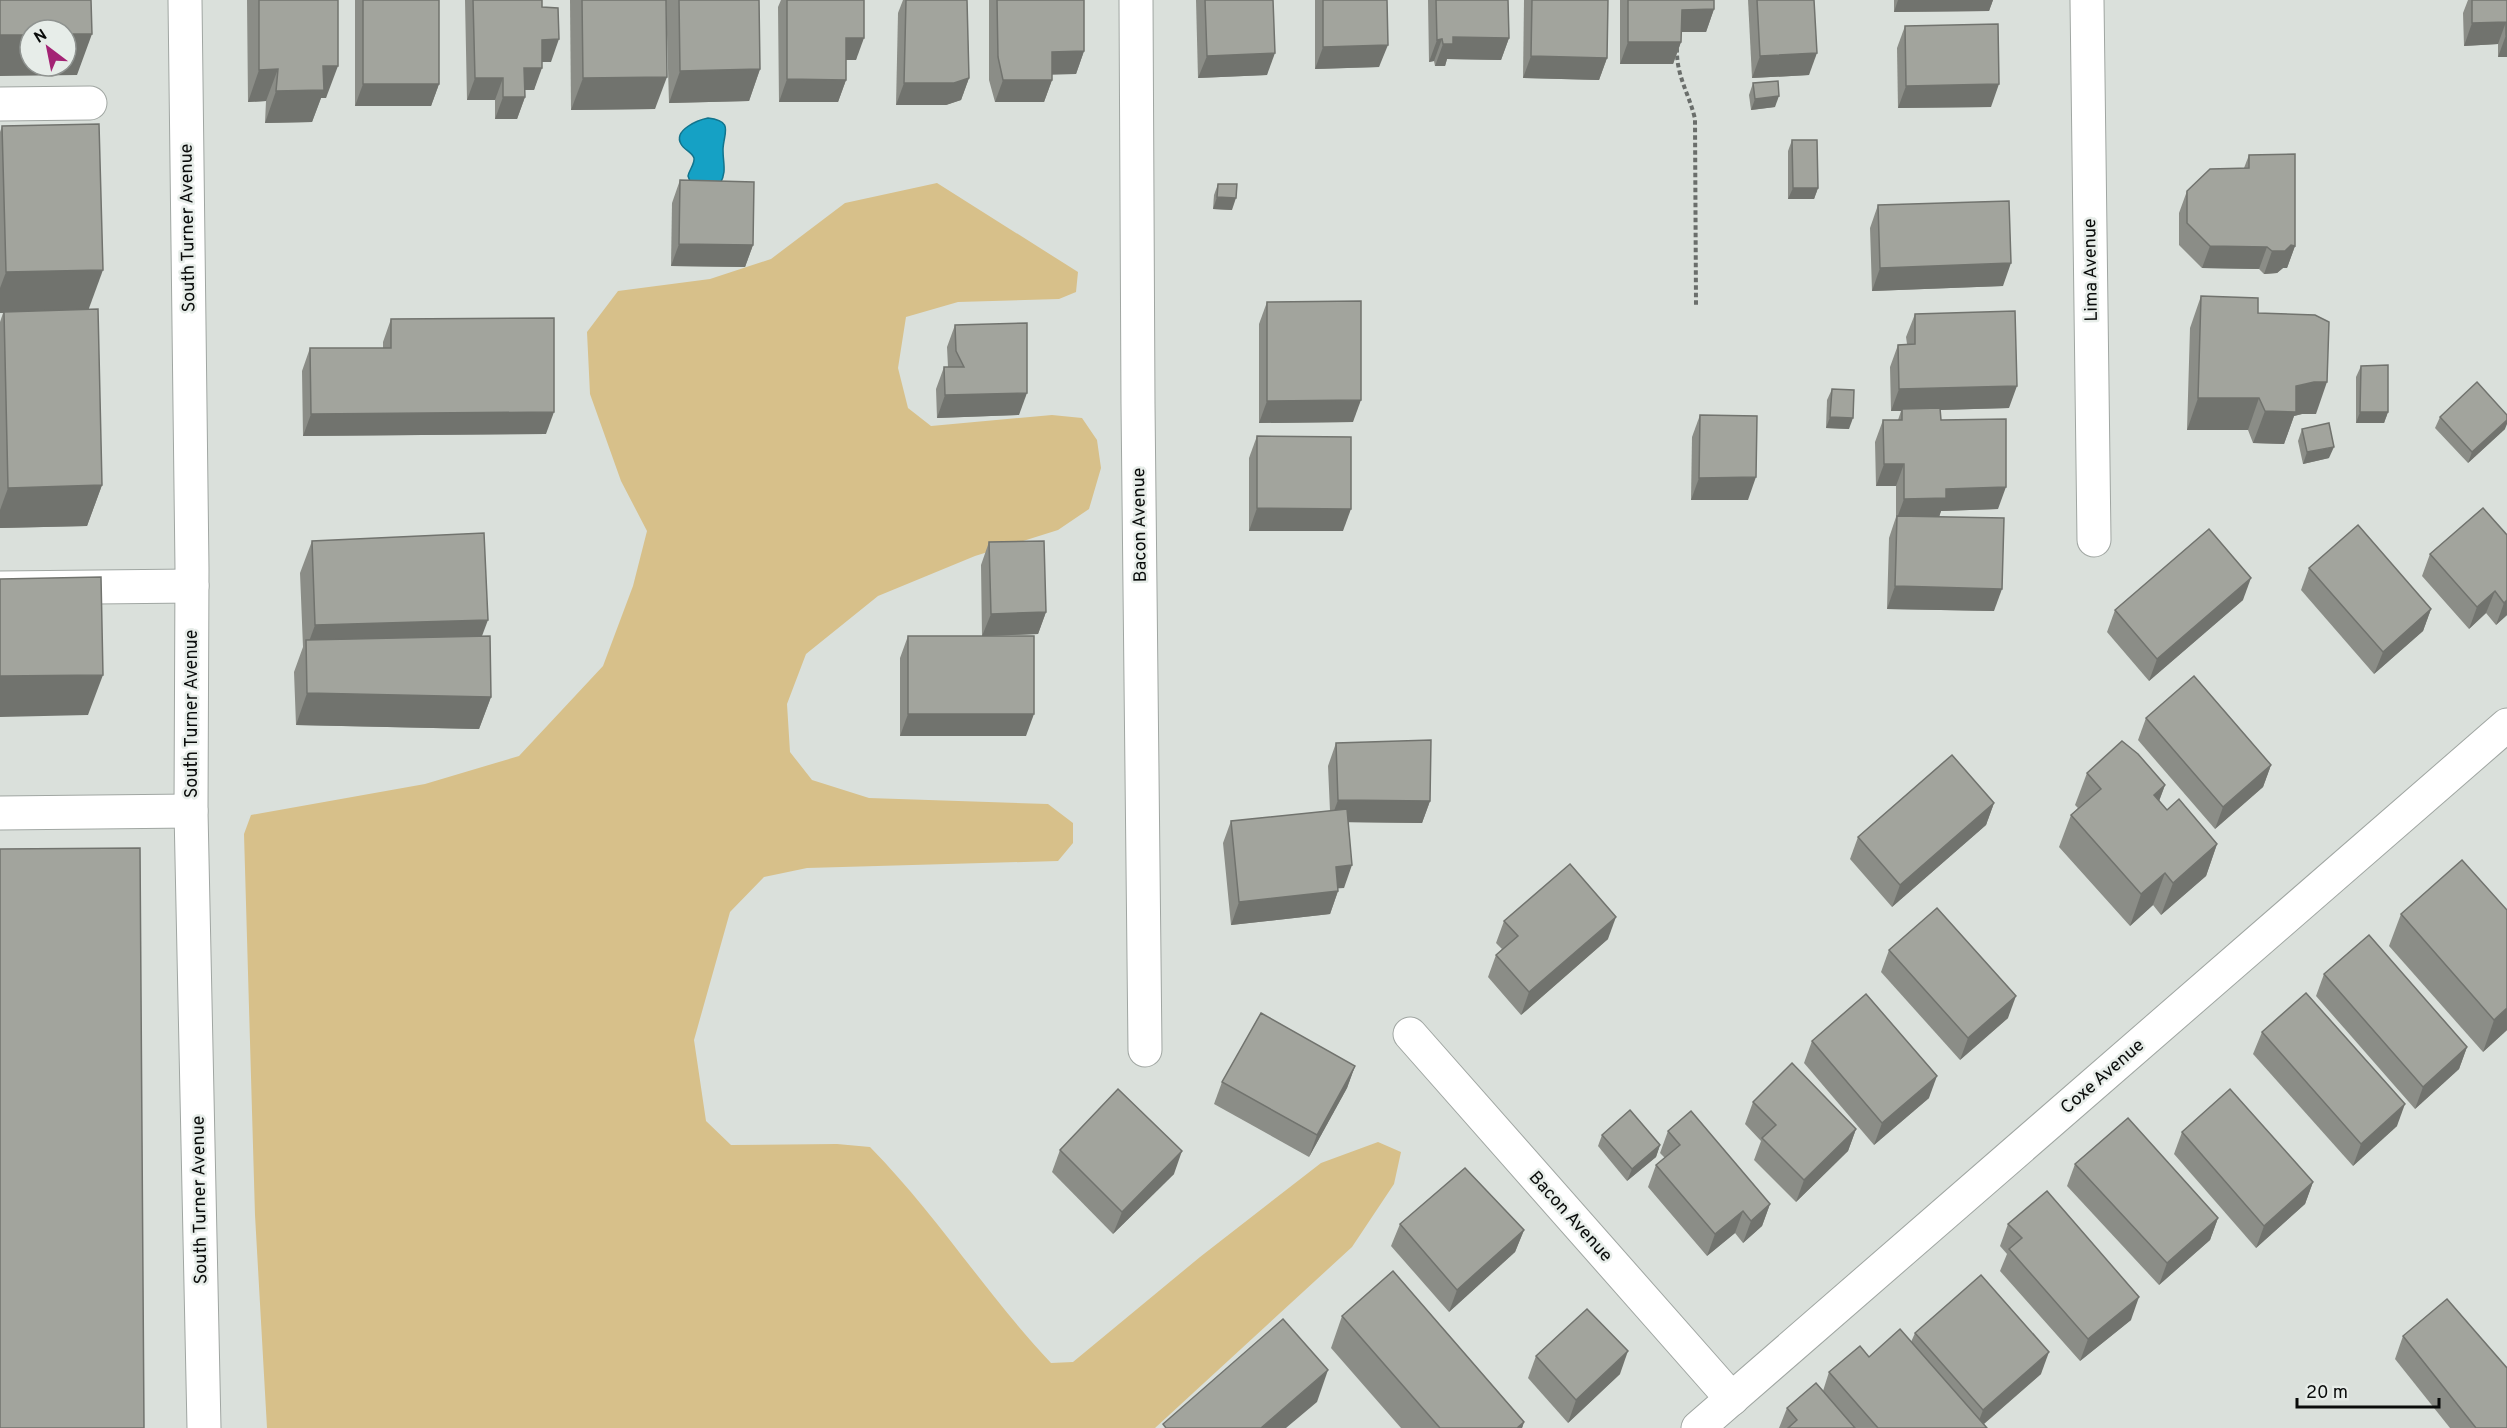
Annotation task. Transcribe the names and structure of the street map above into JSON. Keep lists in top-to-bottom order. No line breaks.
{"streets":{"street":["South Turner Avenue","Lima Avenue","Bacon Avenue","Coxe Avenue"]},"crossings":[["Bacon Avenue","Coxe Avenue"]],"scale_bar":"20 m","north":"top left"}
